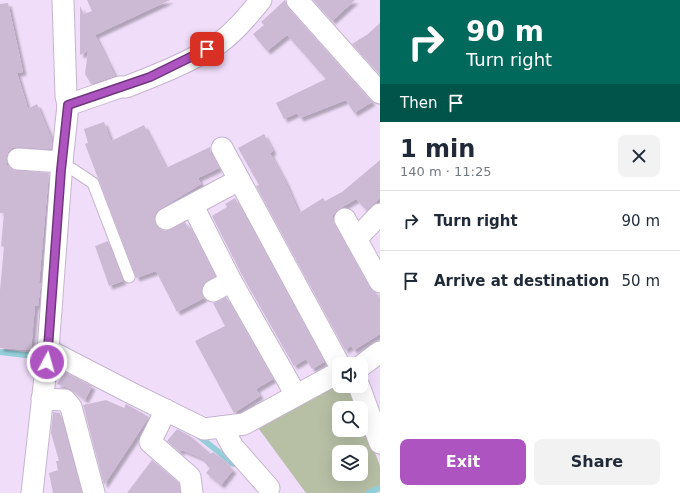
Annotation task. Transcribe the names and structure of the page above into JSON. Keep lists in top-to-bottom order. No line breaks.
{"page":{"turn":["90 m","Turn right"],"then":"Then","heading":["1 min","140 m · 11:25"],"list":[{"name":"Turn right","value":"90 m"},{"name":"Arrive at destination","value":"50 m"}],"buttons":["Exit","Share"]}}
